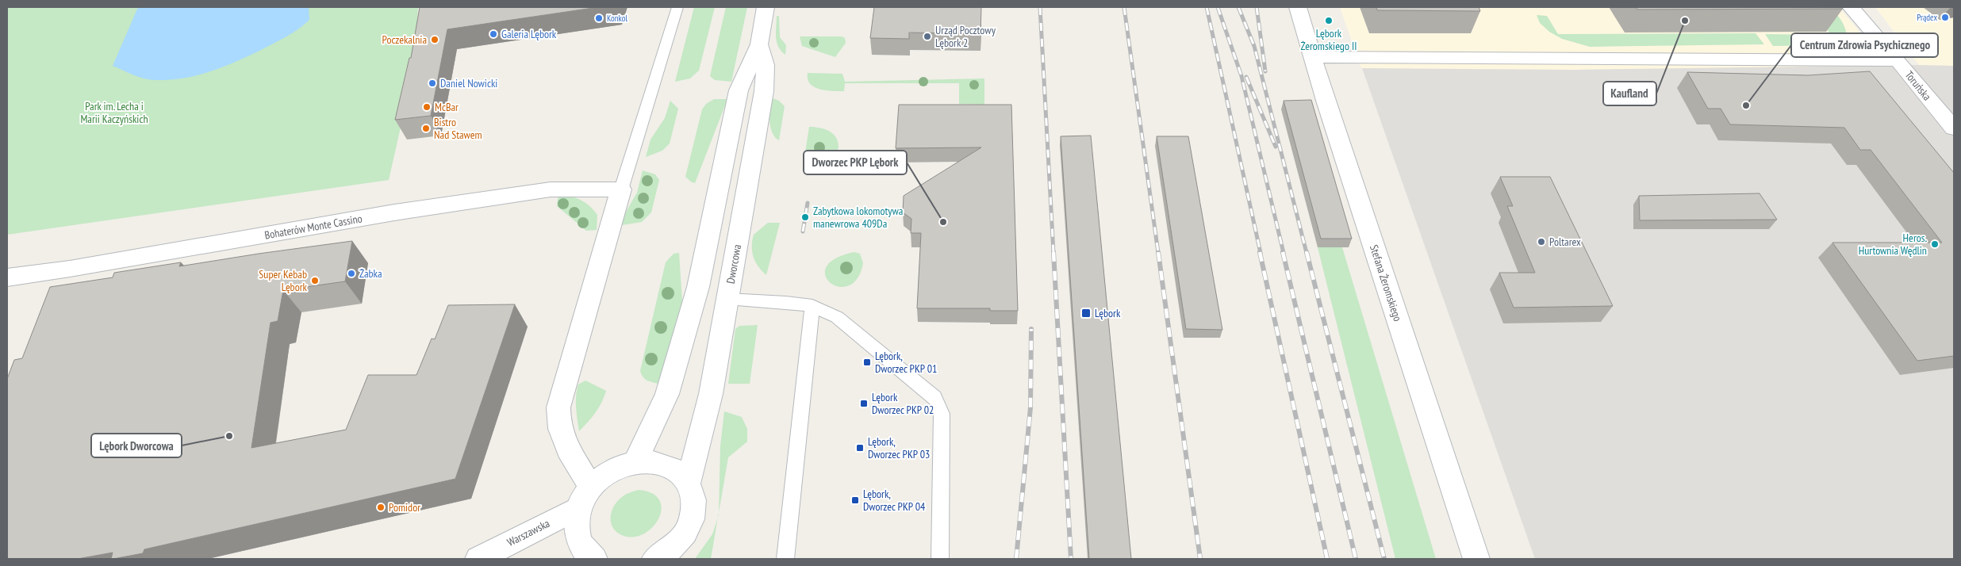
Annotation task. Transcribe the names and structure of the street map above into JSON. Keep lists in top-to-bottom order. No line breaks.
{"streets":{"street":["Toruńska","Bohaterów Monte Cassino","Dworcowa","Stefana Żeromskiego","Warszawska"]},"crossings":[["Dworcowa","Warszawska"]],"parks":["Park im. Lecha i Marii Kaczyńskich"],"places":{"other":["Prądex","Konkol","Lębork Żeromskiego II","Kaufland","Galeria Lębork","Urząd Pocztowy Lębork 2","Poczekalnia","Daniel Nowicki","Centrum Zdrowia Psychicznego","McBar","Bistro Nad Stawem","Zabytkowa lokomotywa manewrowa 409Da","Dworzec PKP Lębork","Poltarex","Heros. Hurtownia Wędlin","Żabka","Super Kebab Lębork","Lębork Dworcowa","Pomidor"],"transit":["Lębork","Lębork, Dworzec PKP 01","Lębork Dworzec PKP 02","Lębork, Dworzec PKP 03","Lębork, Dworzec PKP 04"]}}
